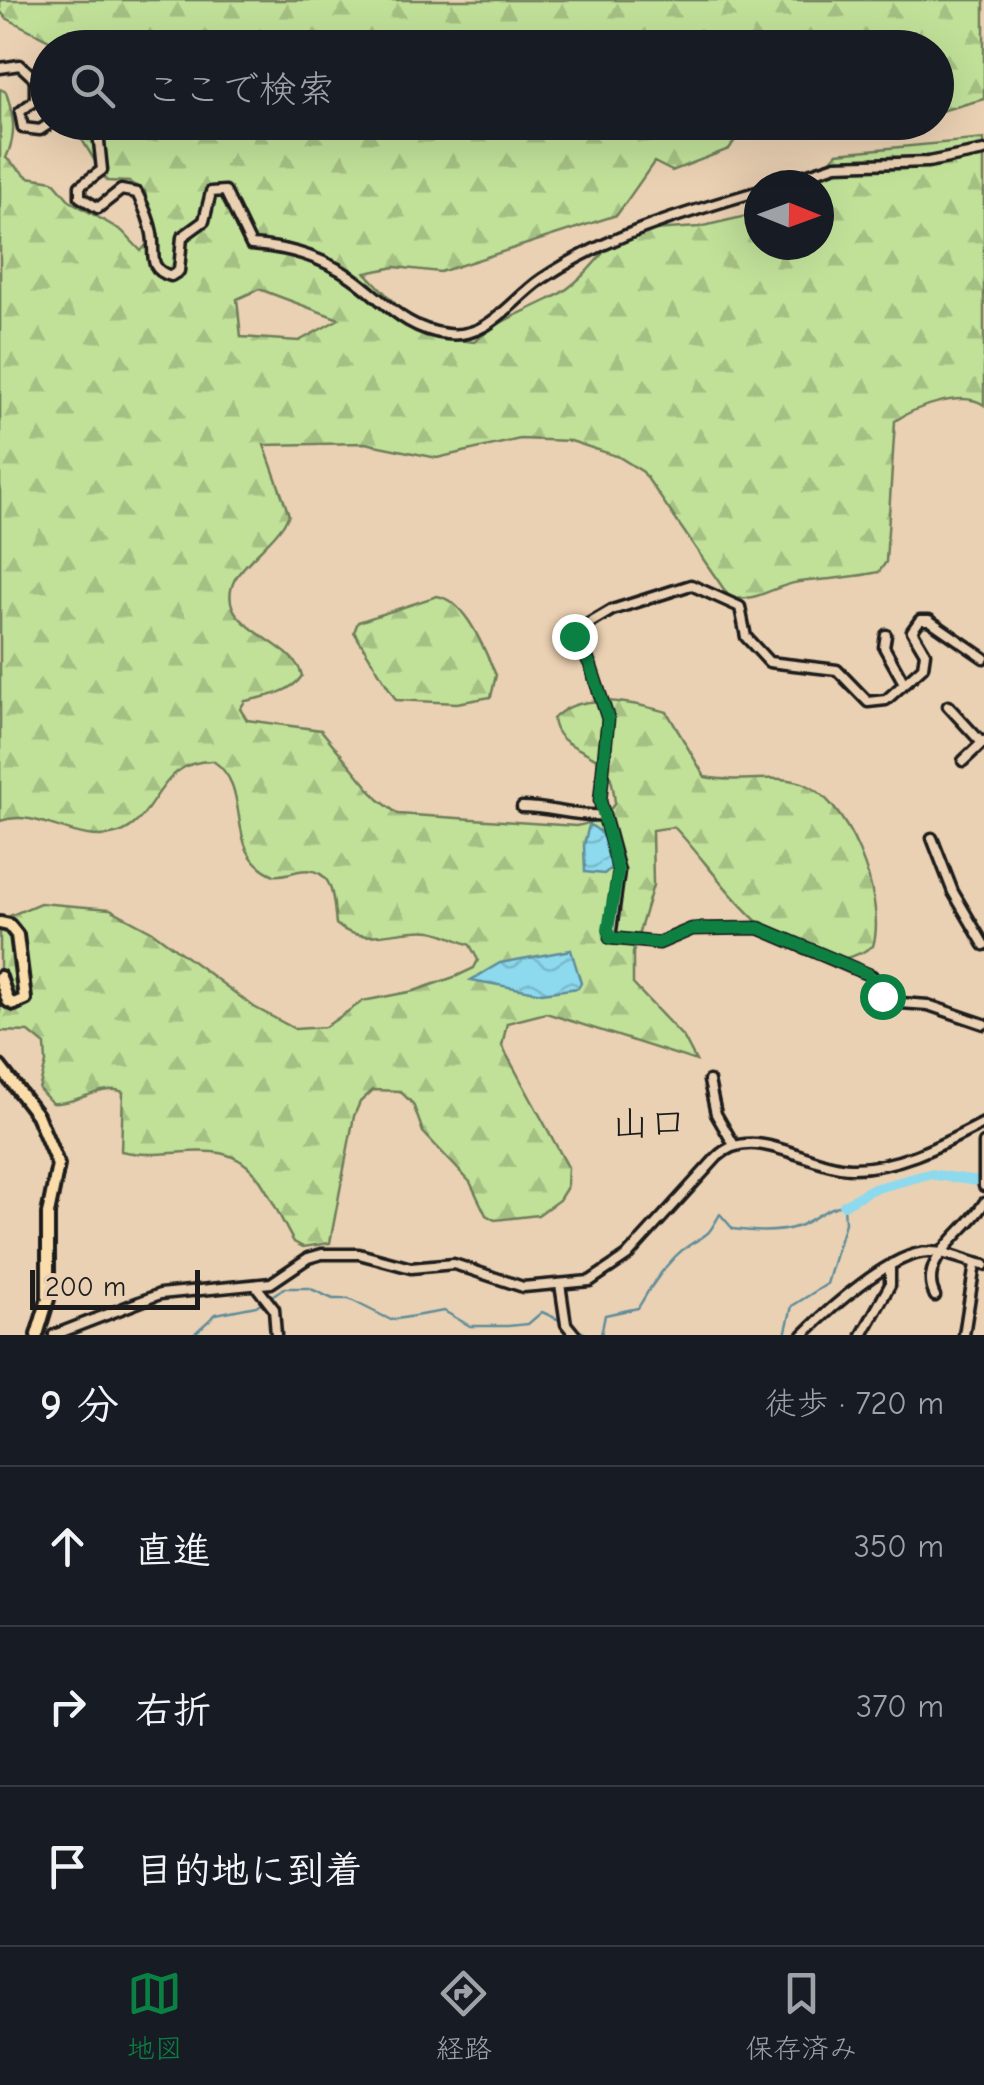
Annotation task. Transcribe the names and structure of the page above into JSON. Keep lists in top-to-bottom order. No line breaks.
{"districts":["山口"],"scale_bar":"200 m","north":"right","page":{"search":"ここで検索","scale":"200 m","heading":["9 分","徒歩 · 720 m"],"list":[["直進","350 m"],["右折","370 m"],"目的地に到着"],"nav":["地図","経路","保存済み"]}}
